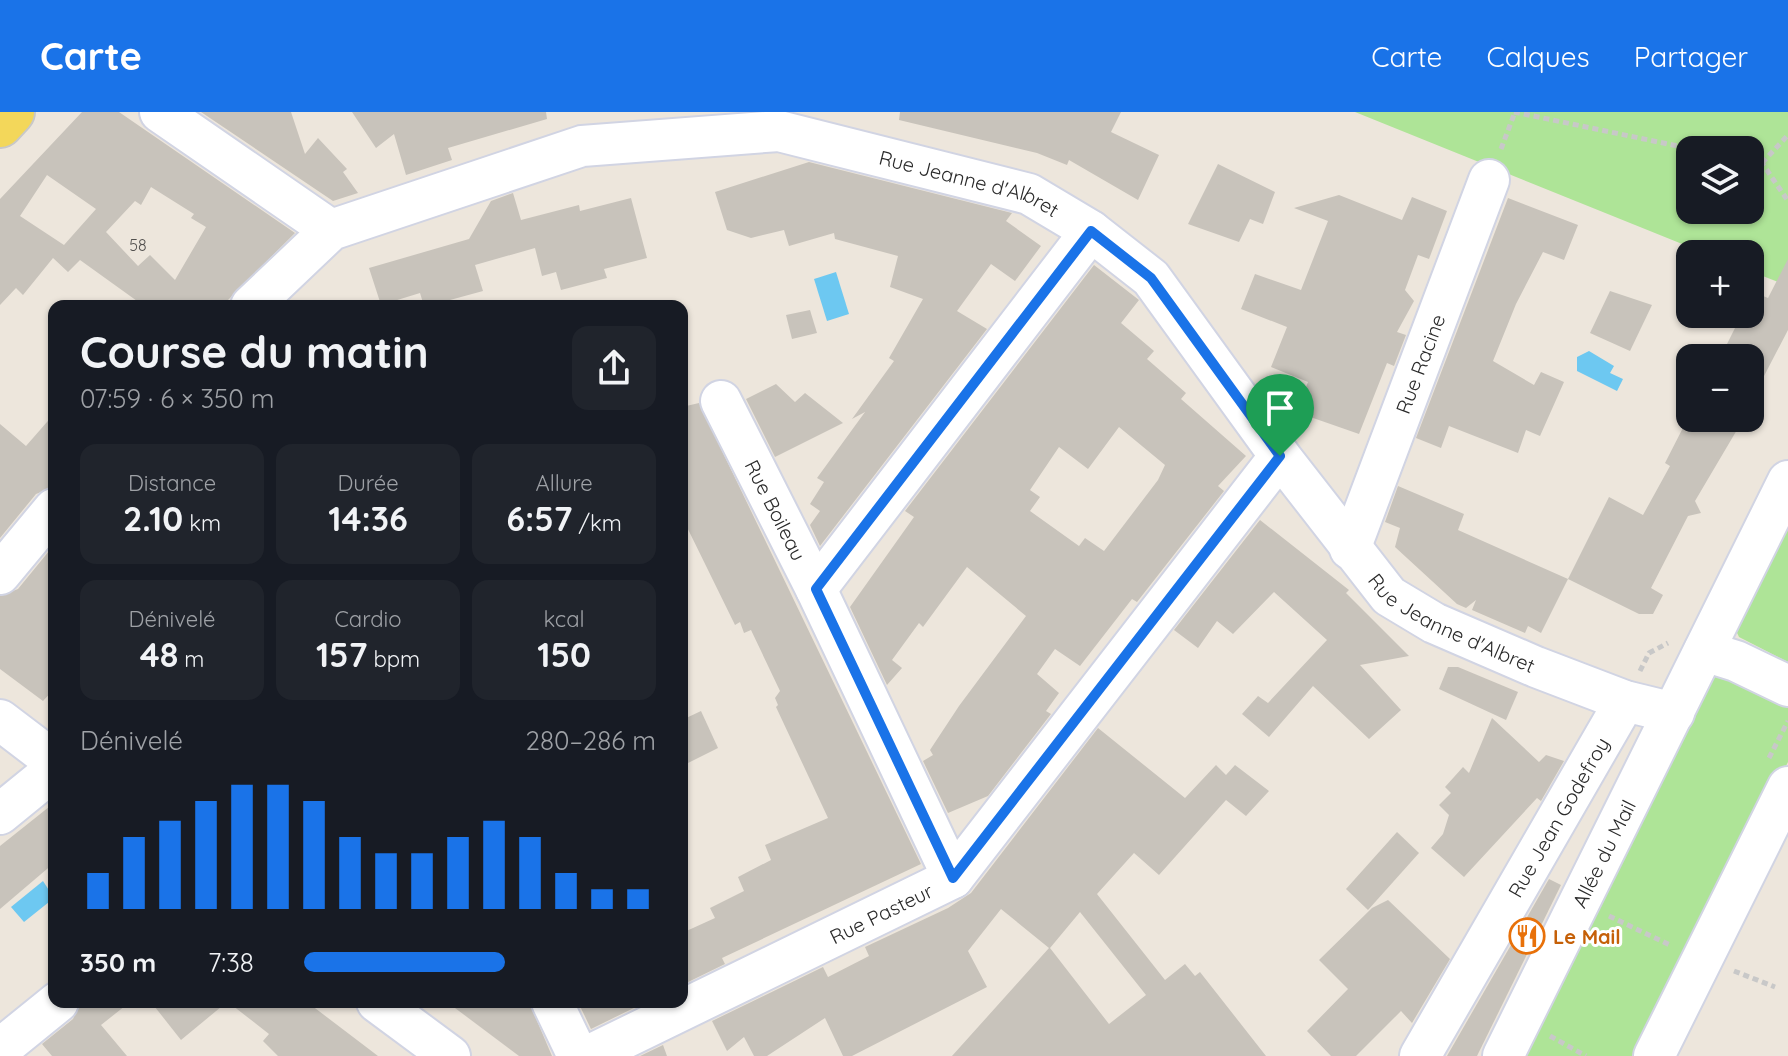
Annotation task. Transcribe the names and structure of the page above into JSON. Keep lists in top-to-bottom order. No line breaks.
{"streets":{"street":["Rue Jeanne d'Albret","Rue Racine","Rue Boileau","Rue Jean Godefroy","Allée du Mail","Rue Pasteur"]},"crossings":[["Rue Jeanne d'Albret","Rue Racine"],["Rue Jeanne d'Albret","Rue Jean Godefroy"],["Rue Jeanne d'Albret","Allée du Mail"],["Rue Jeanne d'Albret","Rue Pasteur"],["Rue Boileau","Rue Pasteur"]],"places":{"restaurant":["Le Mail"]},"house_numbers":["58"],"page":{"header":"Carte","nav":["Carte","Calques","Partager"],"map_buttons":["+","−"],"heading":["Course du matin","07:59 · 6 × 350 m"],"stats":[["Distance","2.10 km"],["Durée","14:36"],["Allure","6:57 /km"],["Dénivelé","48 m"],["Cardio","157 bpm"],["kcal","150"]],"chart":["Dénivelé","280–286 m"],"list":[{"name":"350 m","note":"7:38"}]}}
